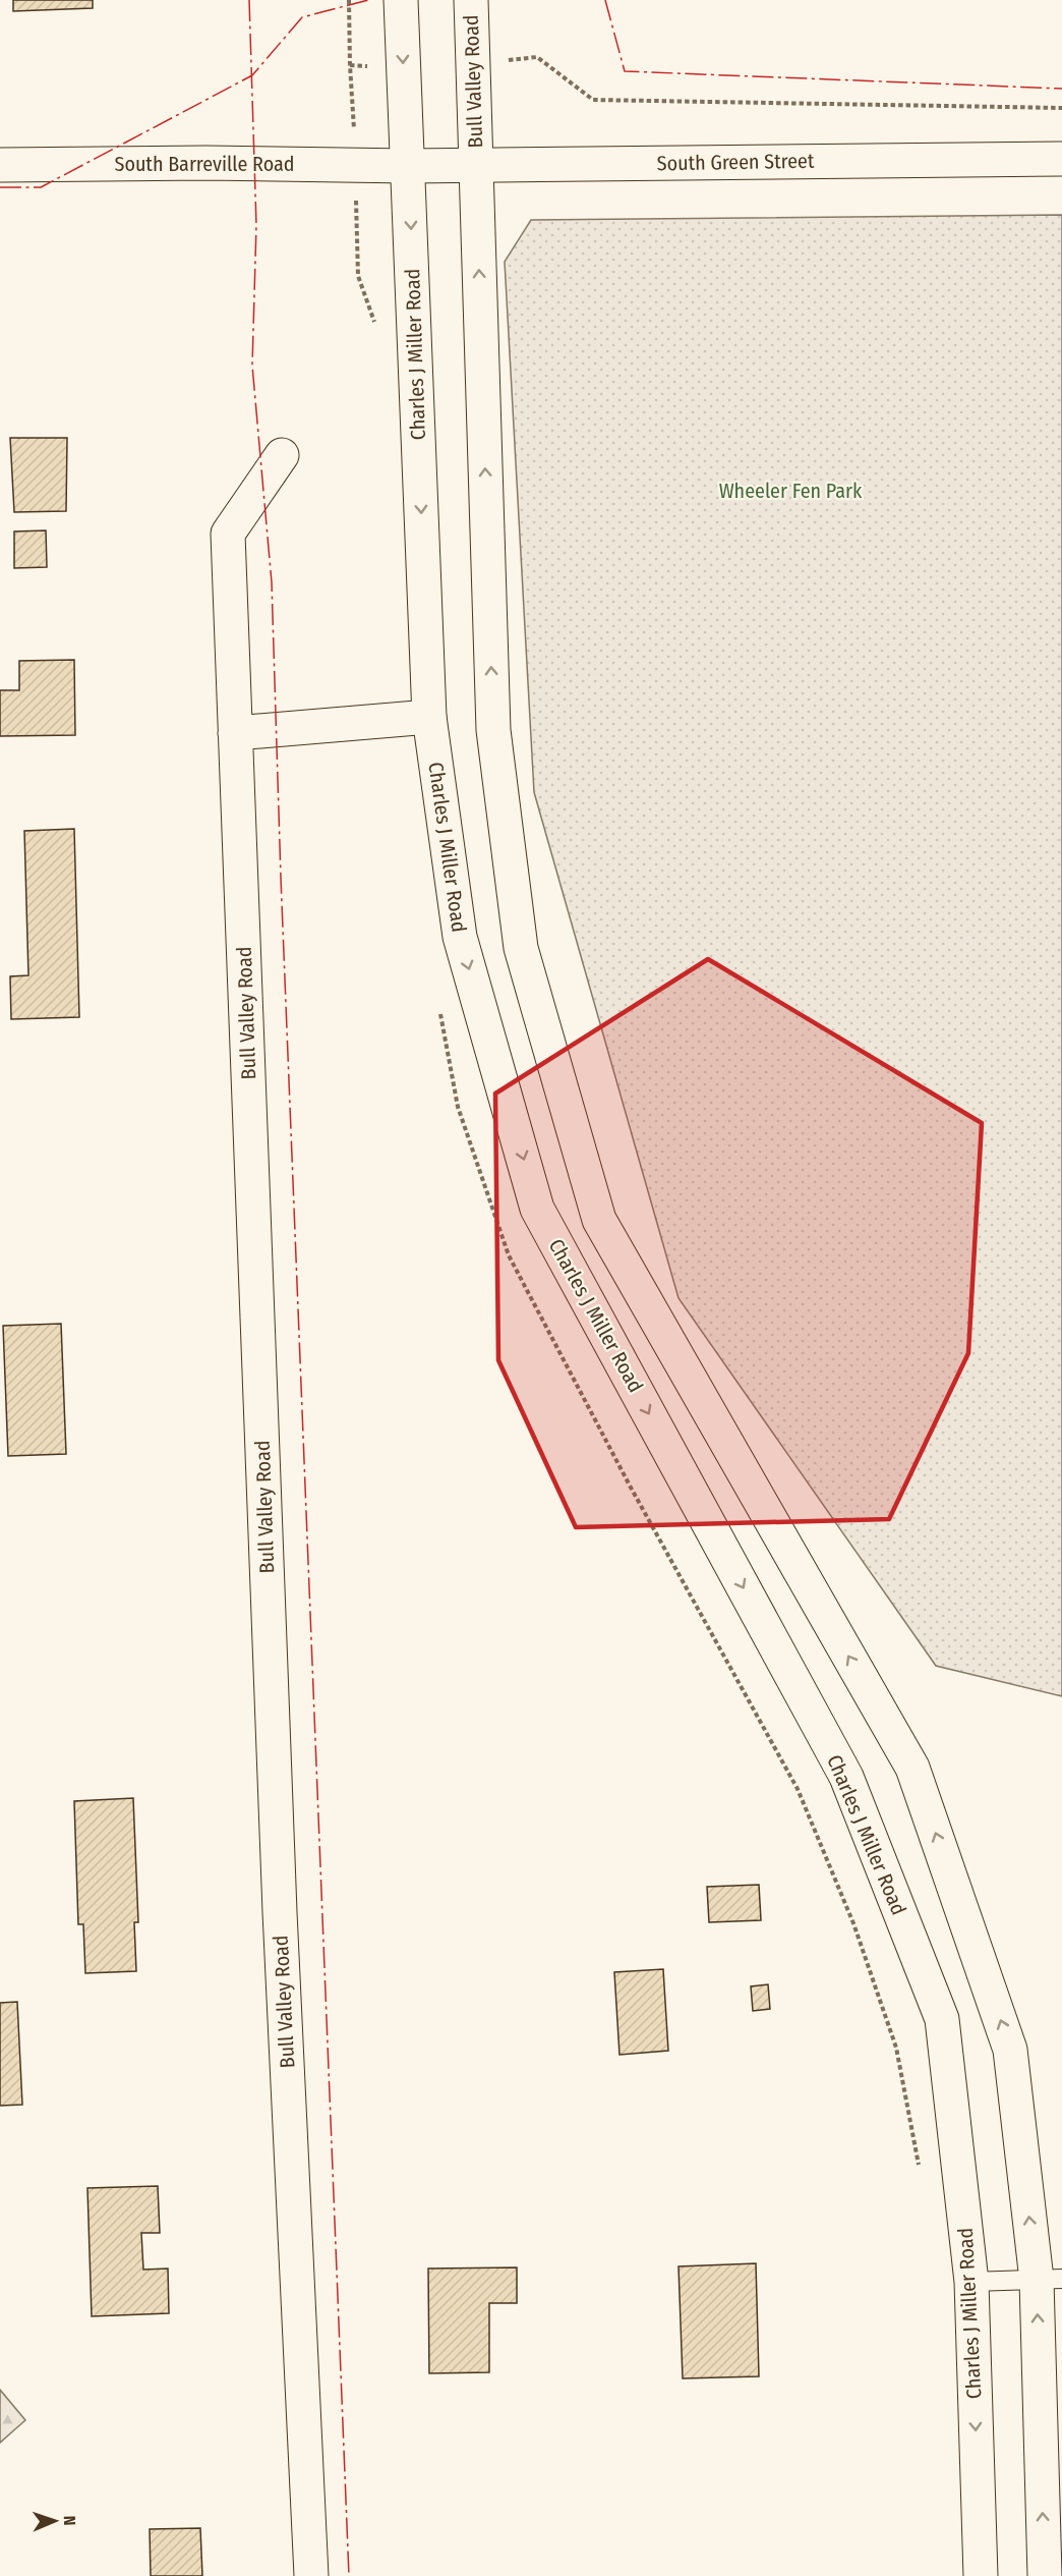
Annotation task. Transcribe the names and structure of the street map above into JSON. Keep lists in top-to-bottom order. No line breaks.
{"streets":{"street":["Bull Valley Road","South Green Street","South Barreville Road","Charles J Miller Road"]},"crossings":[["Bull Valley Road","South Green Street"],["South Green Street","South Barreville Road"],["South Green Street","Charles J Miller Road"],["South Barreville Road","Charles J Miller Road"]],"parks":["Wheeler Fen Park"],"north":"right"}
